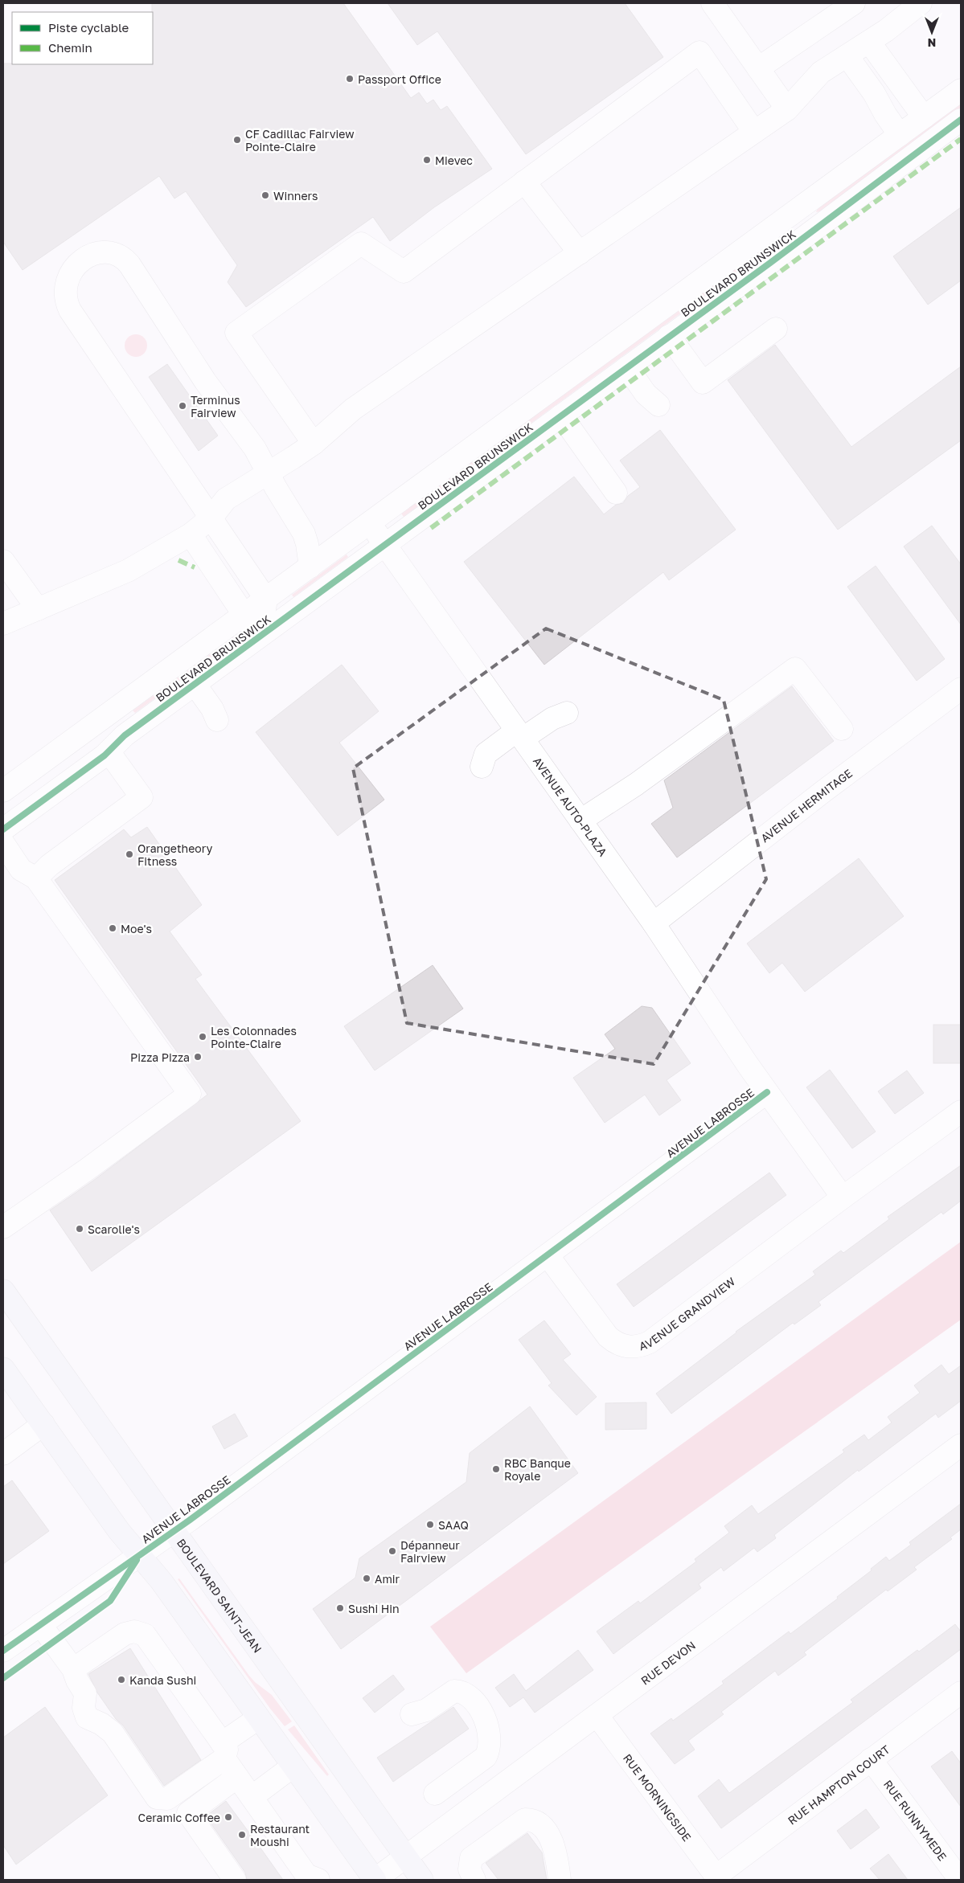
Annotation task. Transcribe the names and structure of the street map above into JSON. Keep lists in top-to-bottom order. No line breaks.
{"streets":{"main road":["BOULEVARD SAINT-JEAN"],"street":["BOULEVARD BRUNSWICK","AVENUE HERMITAGE","AVENUE AUTO-PLAZA","AVENUE LABROSSE","AVENUE GRANDVIEW","RUE DEVON","RUE HAMPTON COURT","RUE MORNINGSIDE","RUE RUNNYMEDE"]},"crossings":[["BOULEVARD BRUNSWICK","AVENUE AUTO-PLAZA"],["AVENUE HERMITAGE","AVENUE AUTO-PLAZA"],["AVENUE AUTO-PLAZA","AVENUE LABROSSE"],["AVENUE LABROSSE","AVENUE GRANDVIEW"],["AVENUE LABROSSE","BOULEVARD SAINT-JEAN"],["BOULEVARD SAINT-JEAN","RUE DEVON"],["RUE DEVON","RUE MORNINGSIDE"],["RUE HAMPTON COURT","RUE MORNINGSIDE"],["RUE HAMPTON COURT","RUE RUNNYMEDE"]],"places":["Passport Office","CF Cadillac Fairview Pointe-Claire","Mievec","Winners","Terminus Fairview","Orangetheory Fitness","Moe's","Les Colonnades Pointe-Claire","Pizza Pizza","Scarolie's","RBC Banque Royale","SAAQ","Dépanneur Fairview","Amir","Sushi Hin","Kanda Sushi","Ceramic Coffee","Restaurant Moushi"],"legend":["Piste cyclable","Chemin"],"north":"bottom"}
